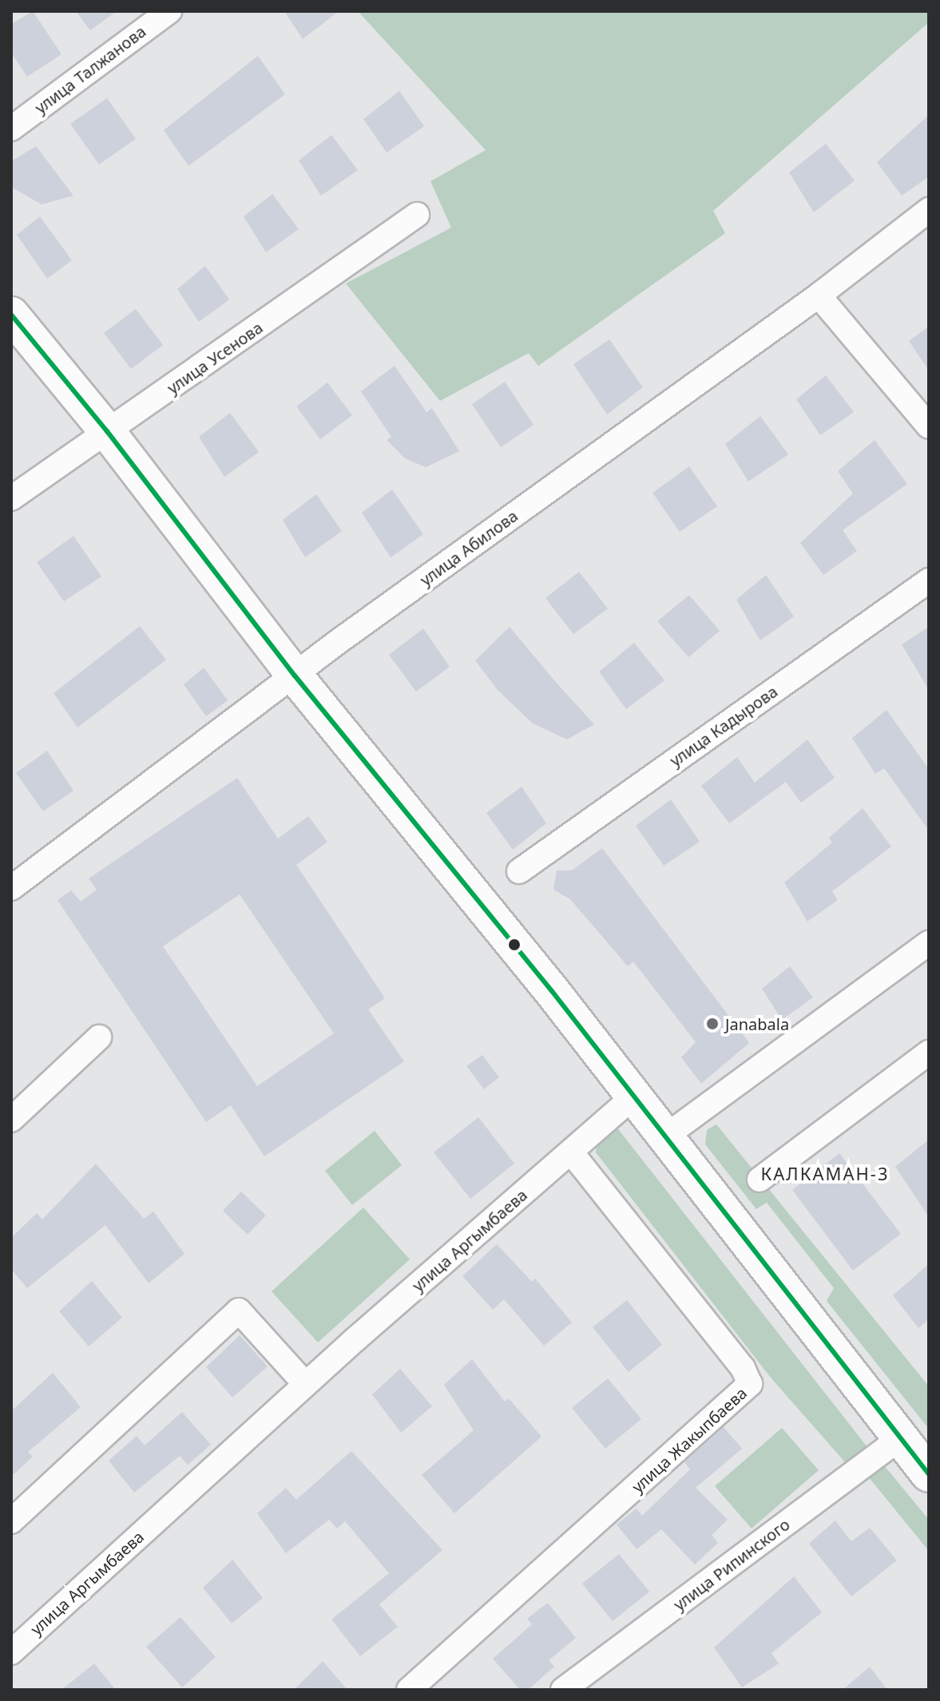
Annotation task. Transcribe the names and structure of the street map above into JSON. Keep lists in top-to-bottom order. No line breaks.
{"streets":{"street":["улица Талжанова","улица Усенова","улица Абилова","улица Кадырова","улица Аргымбаева","улица Жакыпбаева","улица Рипинского"]},"crossings":[["улица Аргымбаева","улица Жакыпбаева"]],"districts":["КАЛКАМАН-3"],"places":["Janabala"]}
